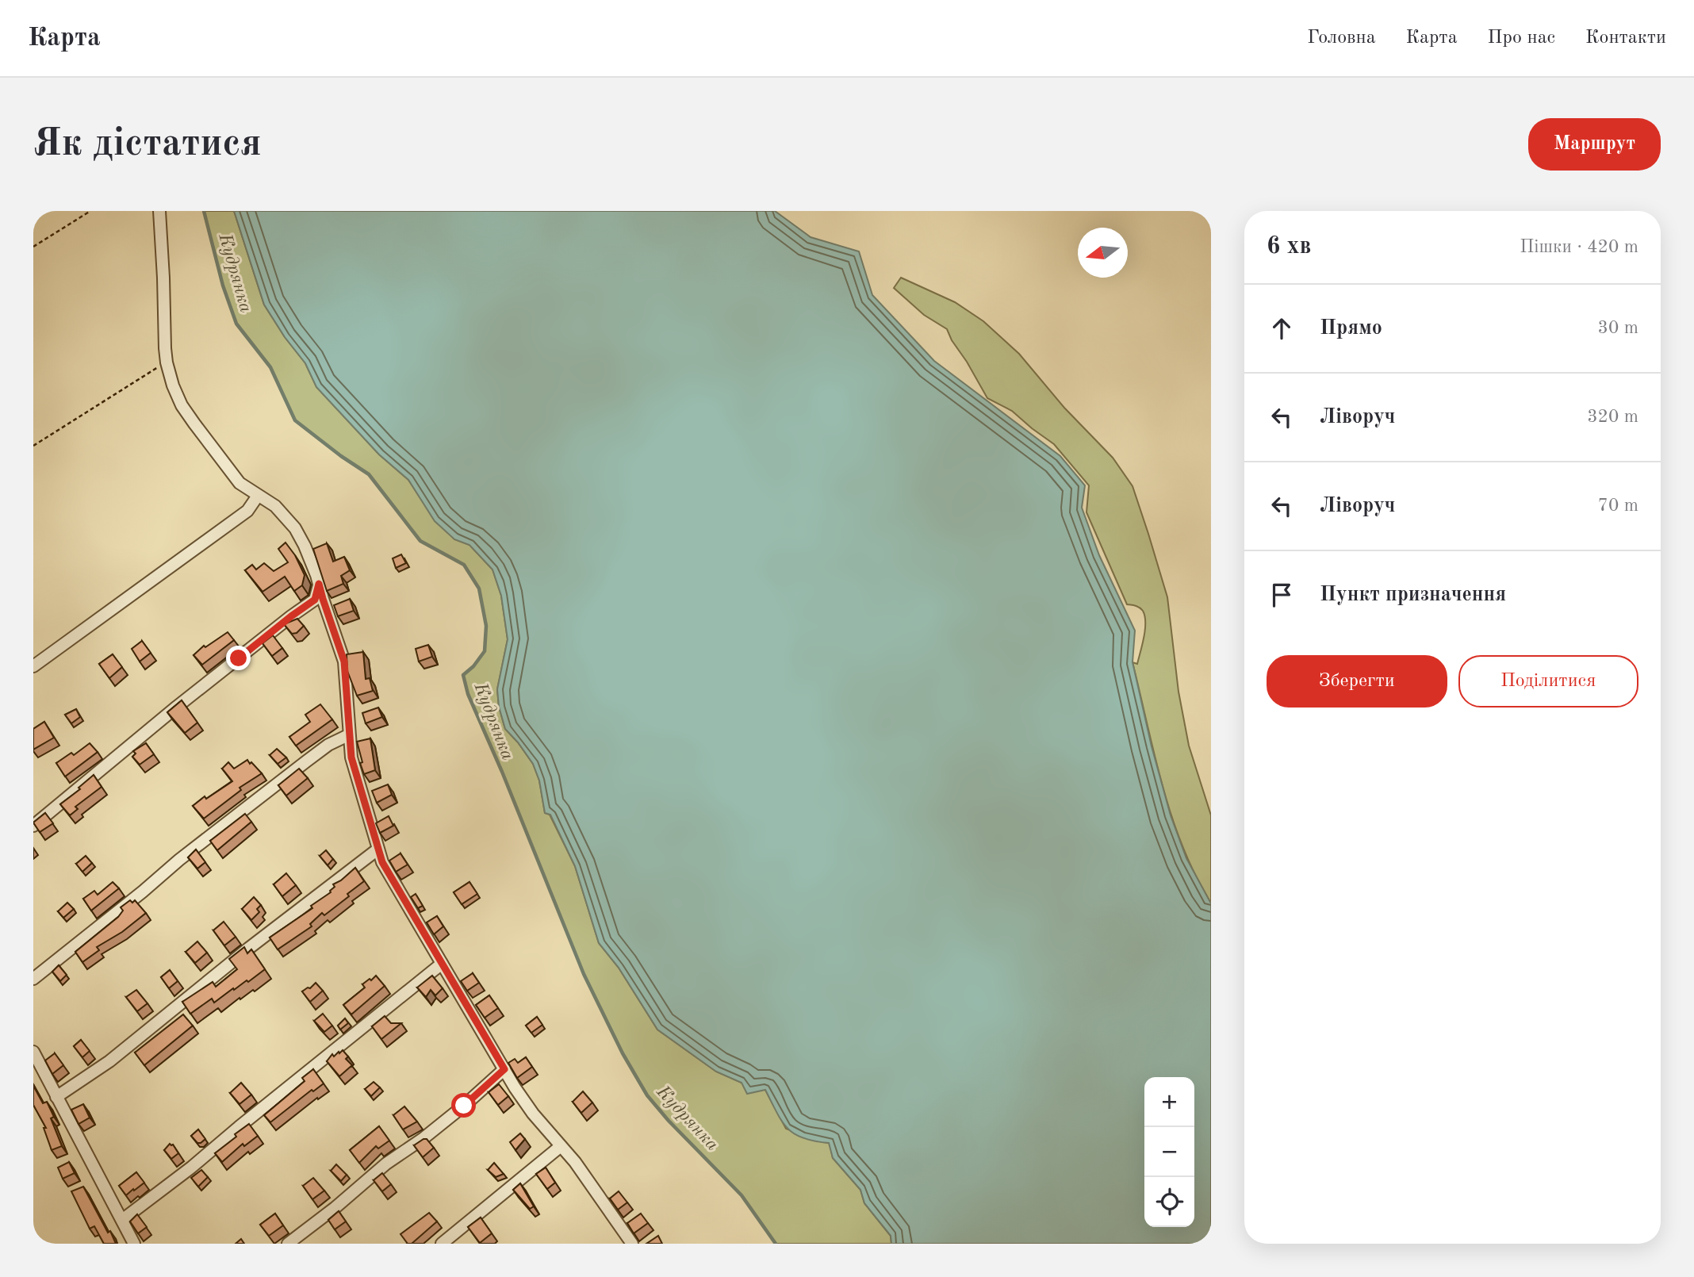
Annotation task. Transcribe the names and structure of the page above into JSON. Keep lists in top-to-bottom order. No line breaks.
{"water":["Кудрянка"],"north":"left","page":{"header":"Карта","nav":["Головна","Карта","Про нас","Контакти"],"buttons":["Маршрут",["Зберегти","Поділитися"]],"title":"Як дістатися","heading":["6 хв","Пішки · 420 m"],"list":[["Прямо","30 m"],["Ліворуч","320 m"],["Ліворуч","70 m"],"Пункт призначення"],"map_buttons":["+","−"]}}
